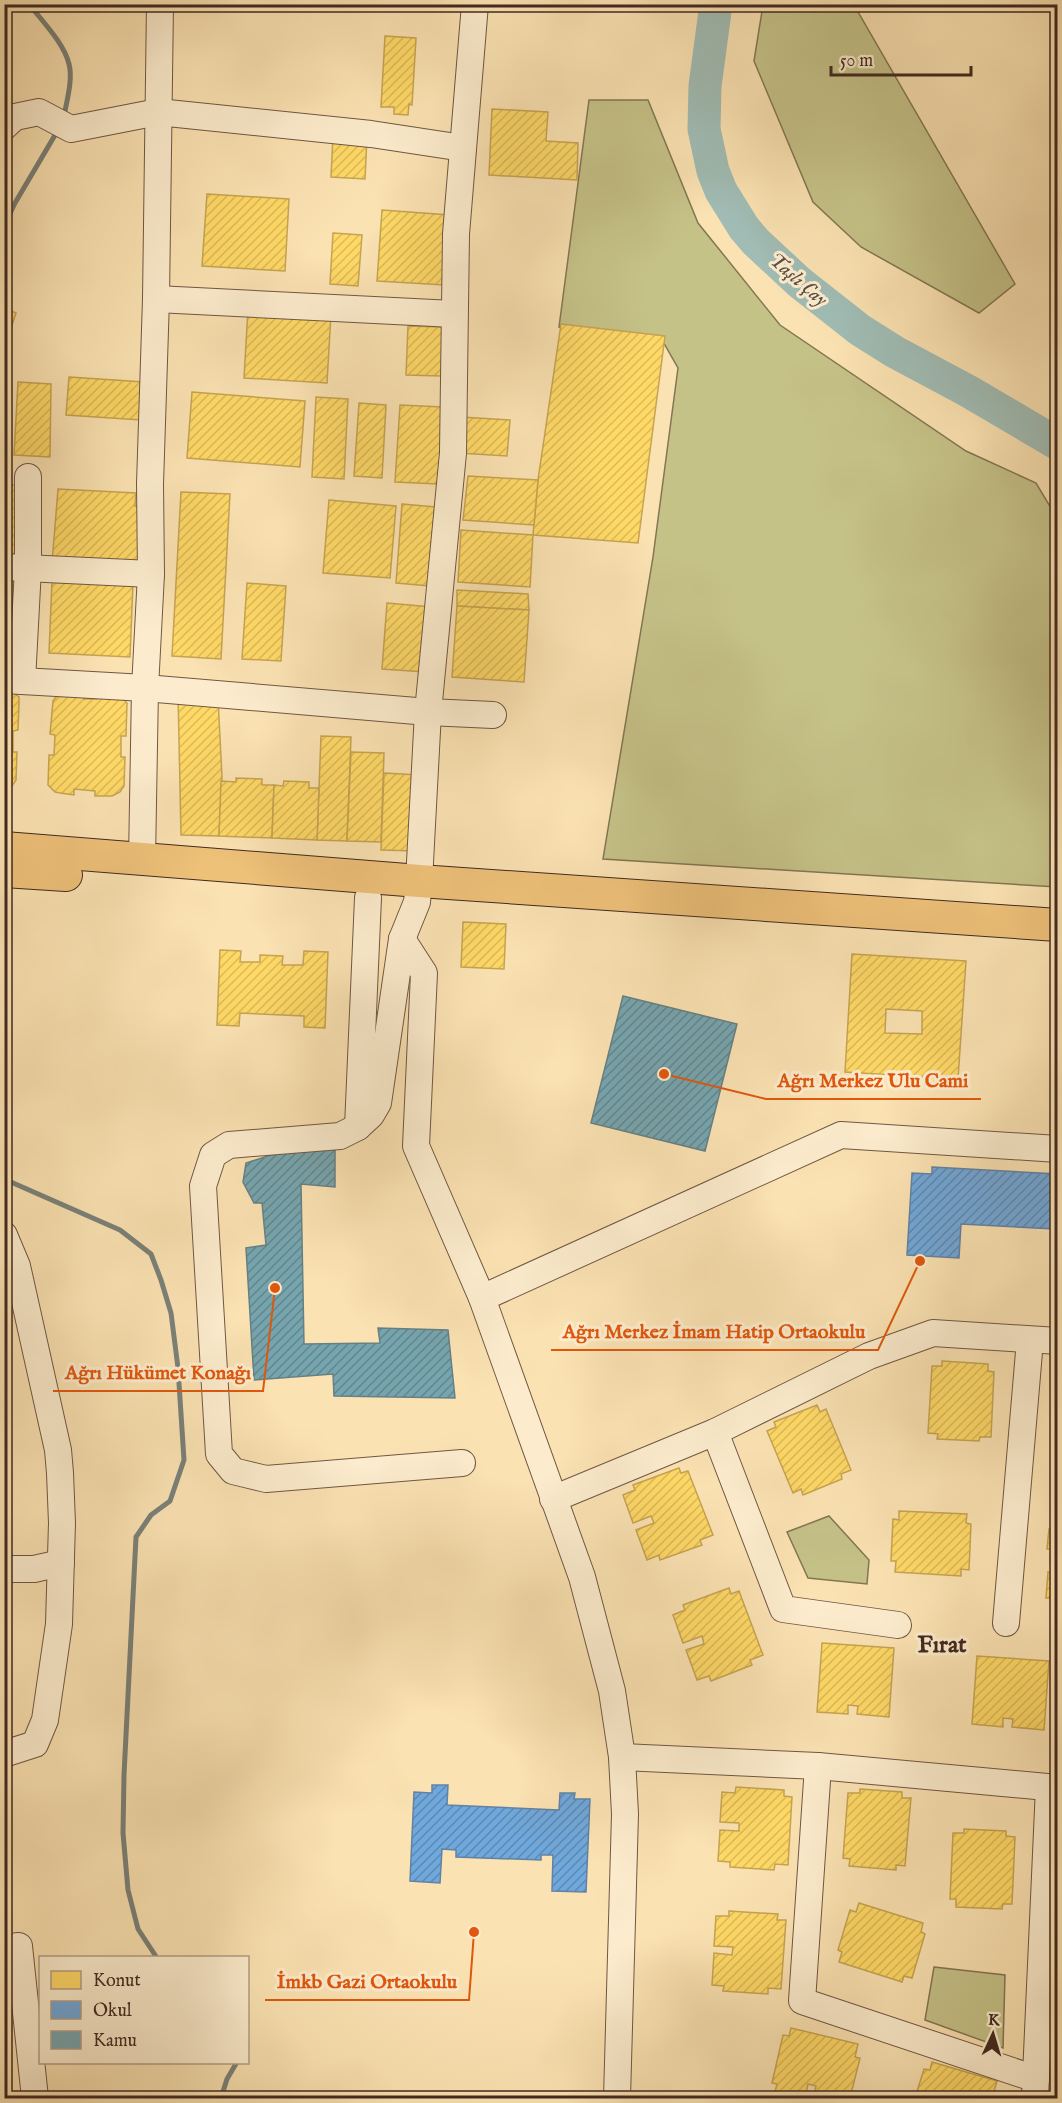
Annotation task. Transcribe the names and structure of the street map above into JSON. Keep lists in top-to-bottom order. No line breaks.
{"districts":["Fırat"],"water":["Taşlı Çay"],"places":["Ağrı Merkez Ulu Cami","Ağrı Merkez İmam Hatip Ortaokulu","Ağrı Hükümet Konağı","İmkb Gazi Ortaokulu"],"legend":["Konut","Okul","Kamu"],"scale_bar":"50 m","north":"top"}
